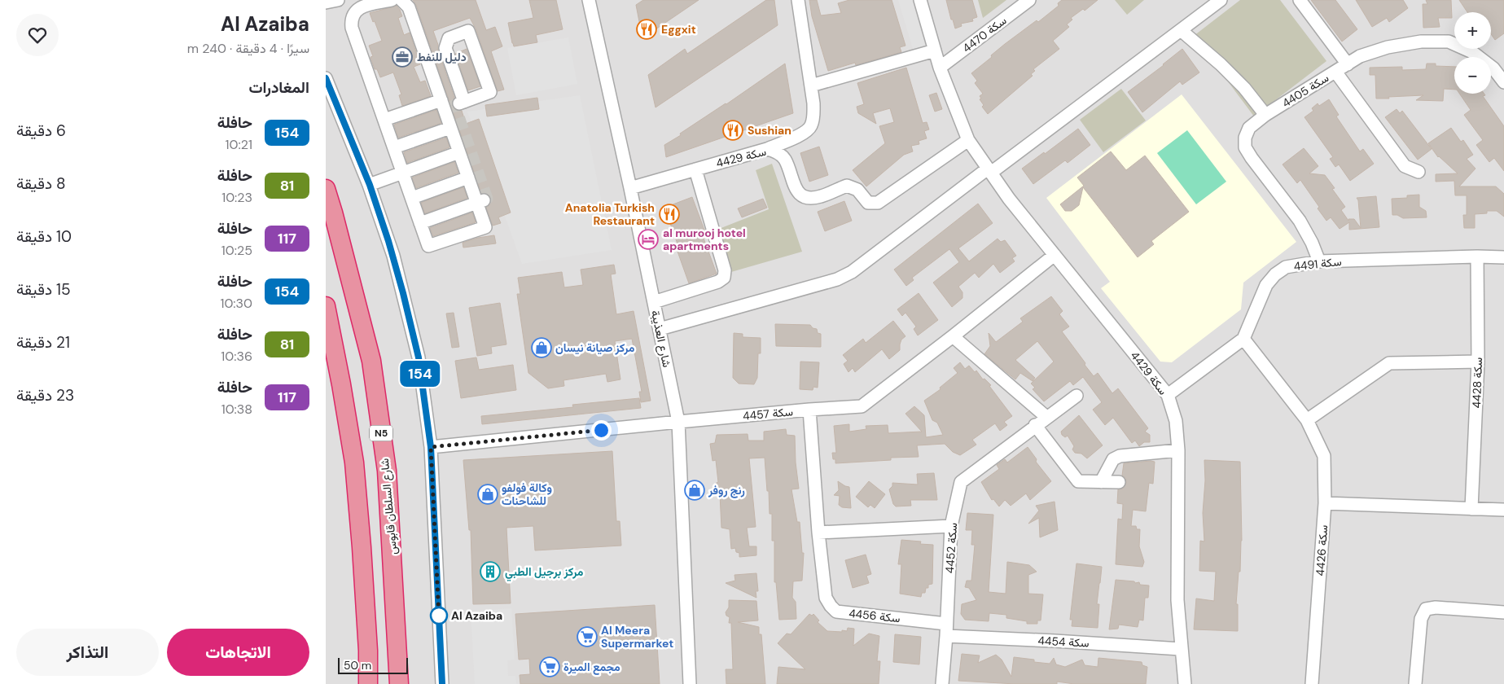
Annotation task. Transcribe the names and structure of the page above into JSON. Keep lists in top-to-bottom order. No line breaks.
{"streets":{"highway":["N5","شارع السلطان قابوس"],"street":["سكة 4470","سكة 4405","سكة 4429","سكة 4491","شارع العذيبة","سكة 4428","سكة 4457","سكة 4452","سكة 4426","سكة 4456","سكة 4454"]},"crossings":[["سكة 4470","سكة 4429"],["سكة 4405","سكة 4491"],["سكة 4429","شارع العذيبة"],["سكة 4429","سكة 4457"],["سكة 4429","سكة 4454"],["سكة 4491","سكة 4428"],["سكة 4491","سكة 4426"],["شارع العذيبة","سكة 4457"],["سكة 4457","سكة 4456"],["سكة 4452","سكة 4456"],["سكة 4452","سكة 4454"],["سكة 4456","سكة 4454"]],"places":{"restaurant":["Eggxit","Sushian","Anatolia Turkish Restaurant"],"office":["دليل للنفط"],"hotel":["al murooj hotel apartments"],"shop":["مركز صيانة نيسان","رنج روفر","وكالة فولفو للشاحنات"],"building":["مركز برجيل الطبي"],"other":["Al Azaiba"],"supermarket":["Al Meera Supermarket","مجمع الميرة"]},"lines":["bus line 154"],"scale_bar":"50 m","page":{"on_map":"154","heading":[["Al Azaiba","سيرًا · 4 دقيقة · 240 m"],"المغادرات"],"map_buttons":["+","−"],"list":[{"mark":"154","name":"حافلة","note":"10:21","value":"6 دقيقة"},{"mark":"81","name":"حافلة","note":"10:23","value":"8 دقيقة"},{"mark":"117","name":"حافلة","note":"10:25","value":"10 دقيقة"},{"mark":"154","name":"حافلة","note":"10:30","value":"15 دقيقة"},{"mark":"81","name":"حافلة","note":"10:36","value":"21 دقيقة"},{"mark":"117","name":"حافلة","note":"10:38","value":"23 دقيقة"}],"buttons":["الاتجاهات","التذاكر"],"scale":"50 m"}}
